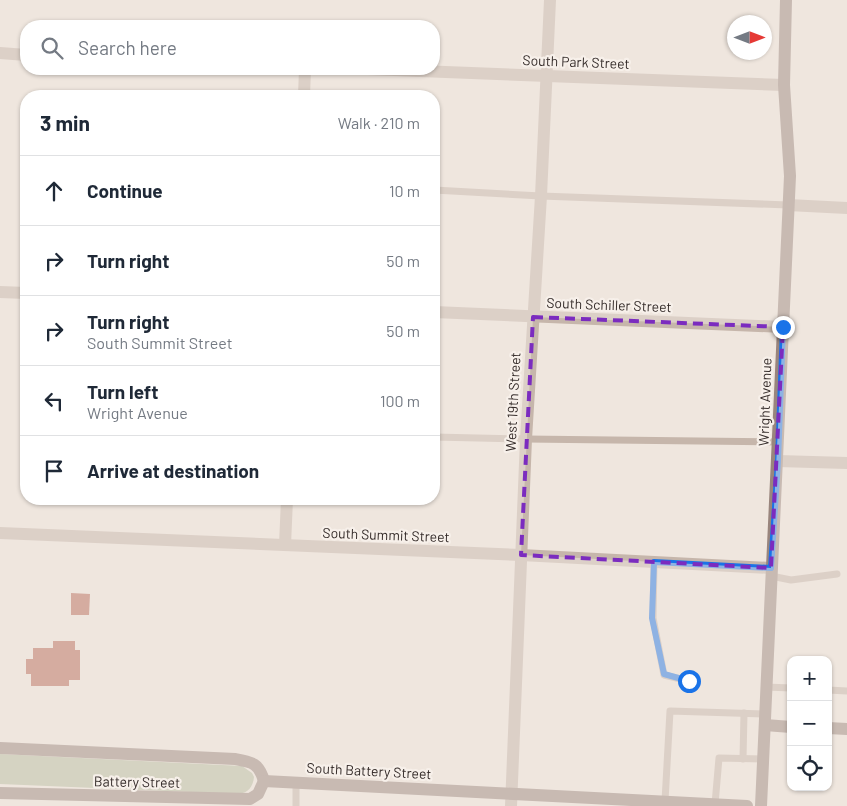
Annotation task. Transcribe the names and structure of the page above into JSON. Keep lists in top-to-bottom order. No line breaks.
{"streets":{"street":["South Park Street","South Schiller Street","West 19th Street","Wright Avenue","South Summit Street","South Battery Street","Battery Street"]},"crossings":[["South Park Street","West 19th Street"],["South Park Street","Wright Avenue"],["South Schiller Street","West 19th Street"],["South Schiller Street","Wright Avenue"],["West 19th Street","South Summit Street"],["West 19th Street","South Battery Street"],["Wright Avenue","South Summit Street"],["South Battery Street","Battery Street"]],"north":"right","page":{"search":"Search here","heading":["3 min","Walk · 210 m"],"list":[["Continue","10 m"],["Turn right","50 m"],["Turn right","South Summit Street","50 m"],["Turn left","Wright Avenue","100 m"],"Arrive at destination"],"map_buttons":["+","−"]}}
